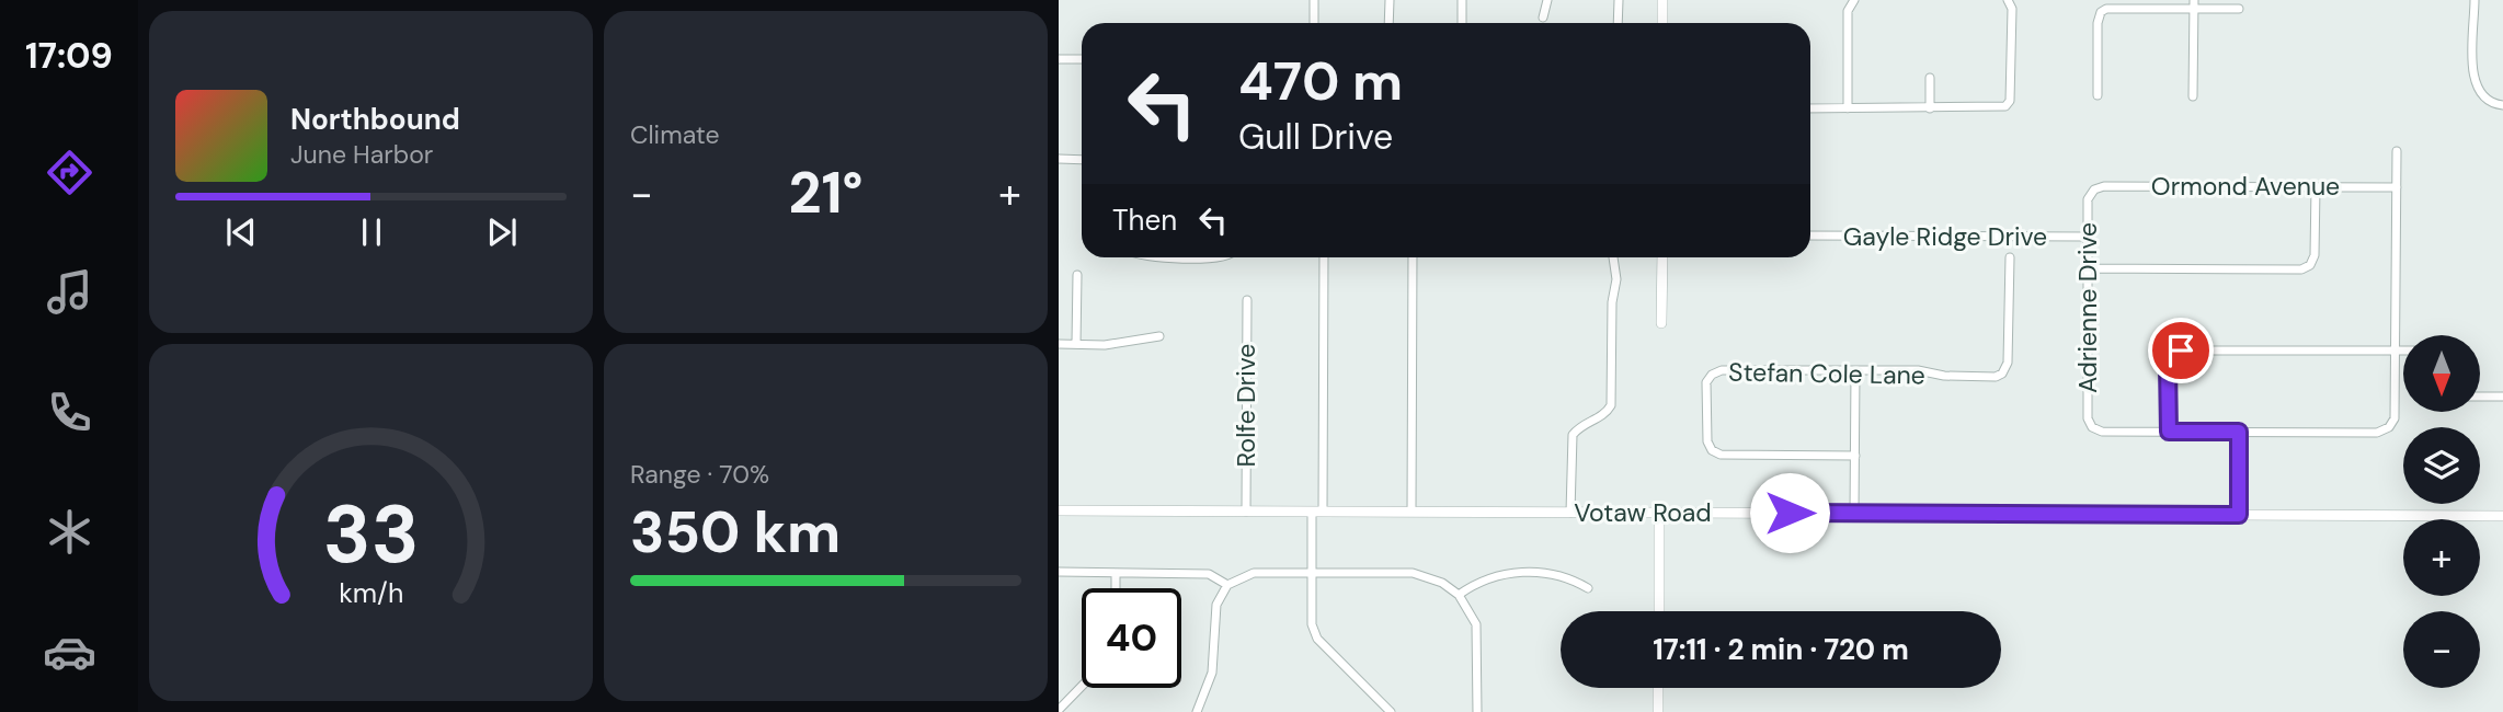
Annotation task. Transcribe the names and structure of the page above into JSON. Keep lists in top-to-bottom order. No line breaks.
{"streets":{"street":["Ormond Avenue","Gayle Ridge Drive","Adrienne Drive","Stefan Cole Lane","Rolfe Drive","Votaw Road"]},"crossings":[["Ormond Avenue","Adrienne Drive"],["Gayle Ridge Drive","Adrienne Drive"],["Rolfe Drive","Votaw Road"]],"north":"bottom","page":{"tabs":"17:09","tile":["Climate",["Range · 70%","350 km"]],"turn":["470 m","Gull Drive"],"song":["Northbound","June Harbor"],"heat":["−","21°","+"],"then":"Then","map_buttons":["+","−"],"limit":"40","trip":"17:11 · 2 min · 720 m","gauge":["33","km/h"]}}
